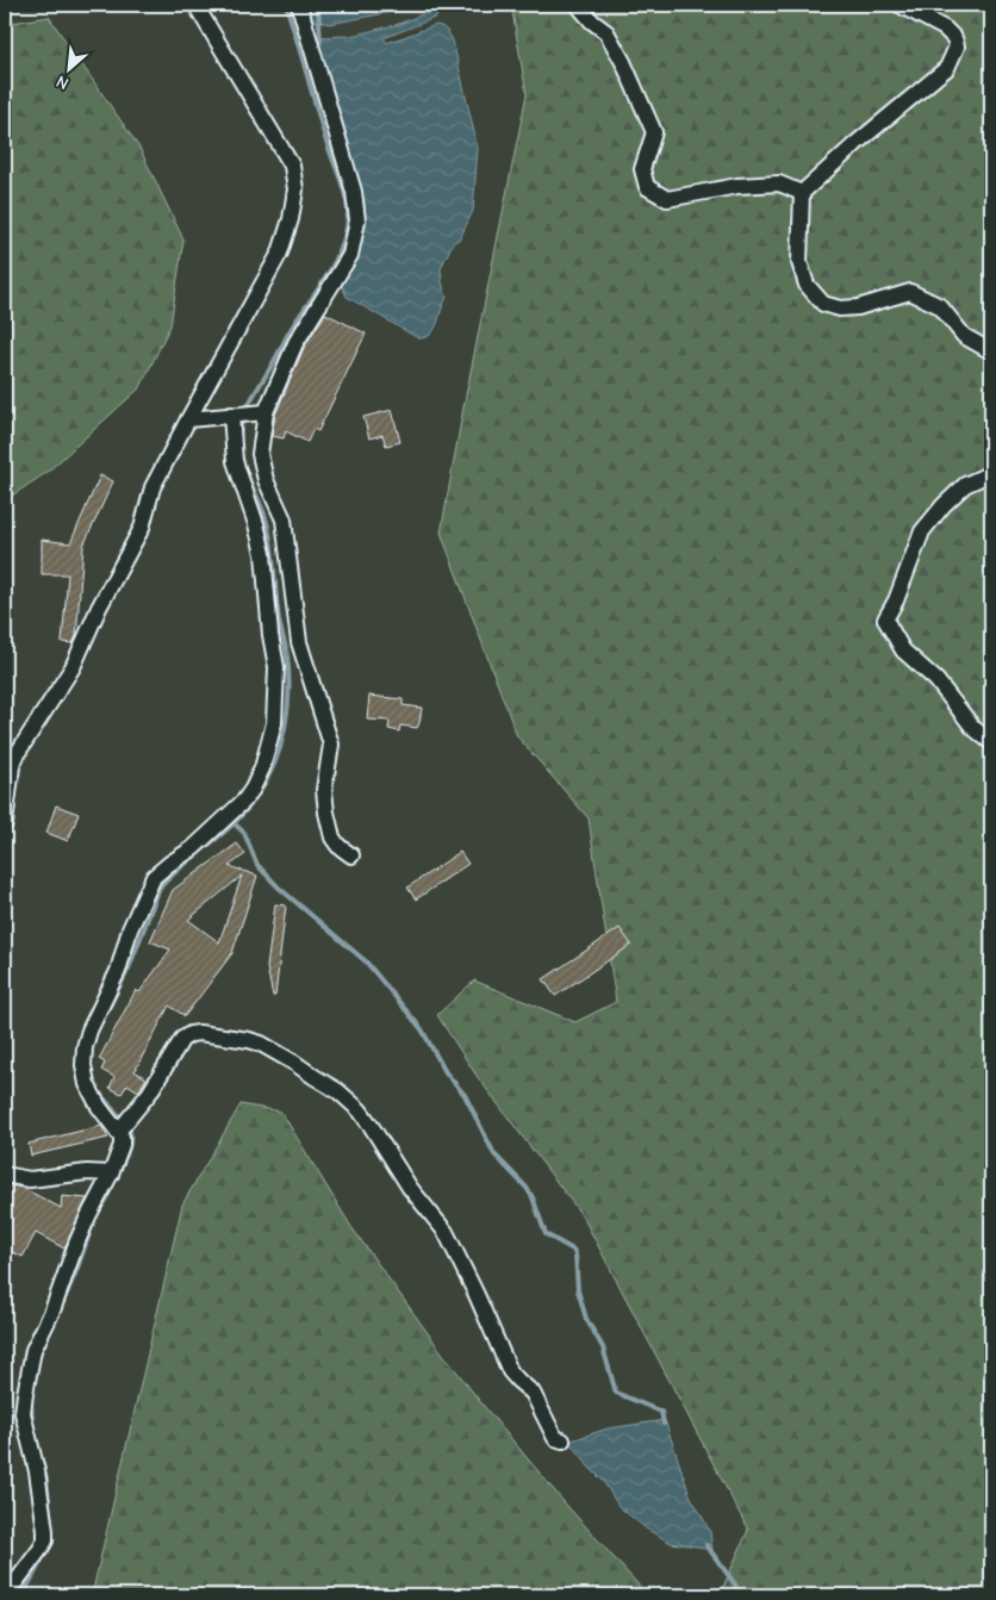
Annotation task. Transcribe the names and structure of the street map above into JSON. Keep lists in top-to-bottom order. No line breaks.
{"north":"bottom left"}
